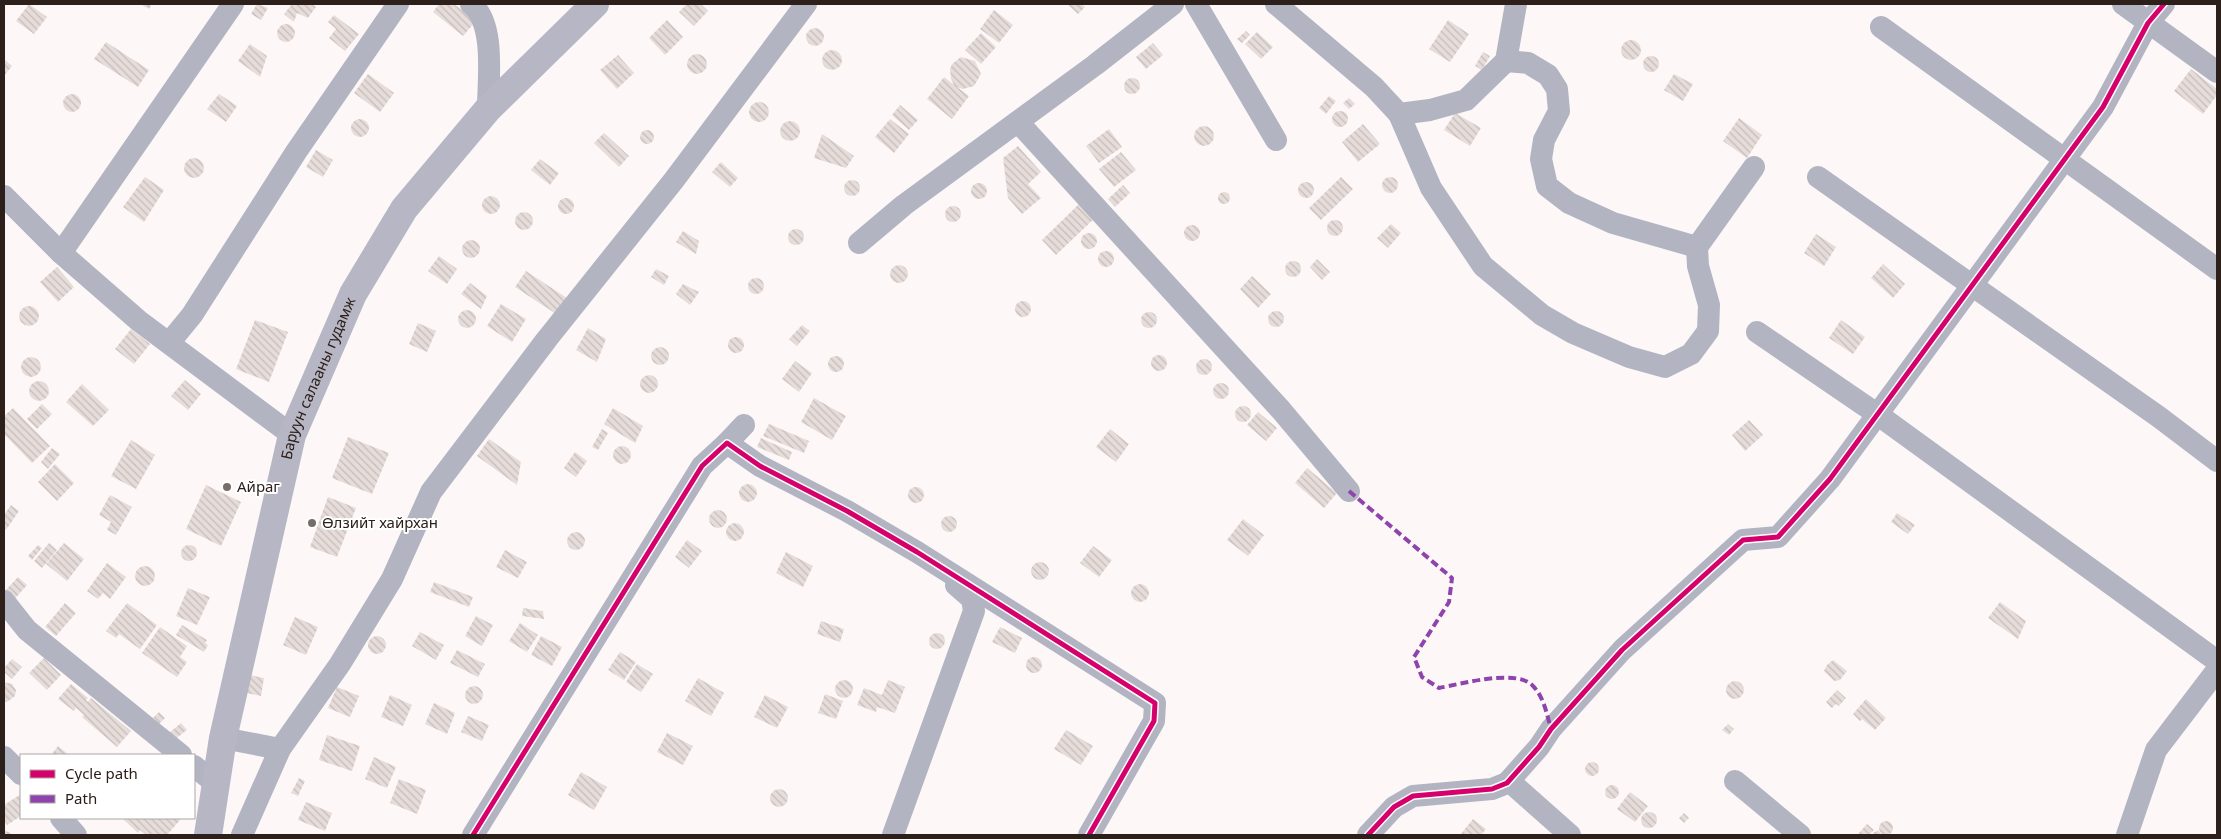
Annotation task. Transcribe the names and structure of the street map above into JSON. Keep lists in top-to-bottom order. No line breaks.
{"streets":{"main road":["Баруун салааны гудамж"]},"places":["Айраг","Өлзийт хайрхан"],"legend":["Cycle path","Path"]}
